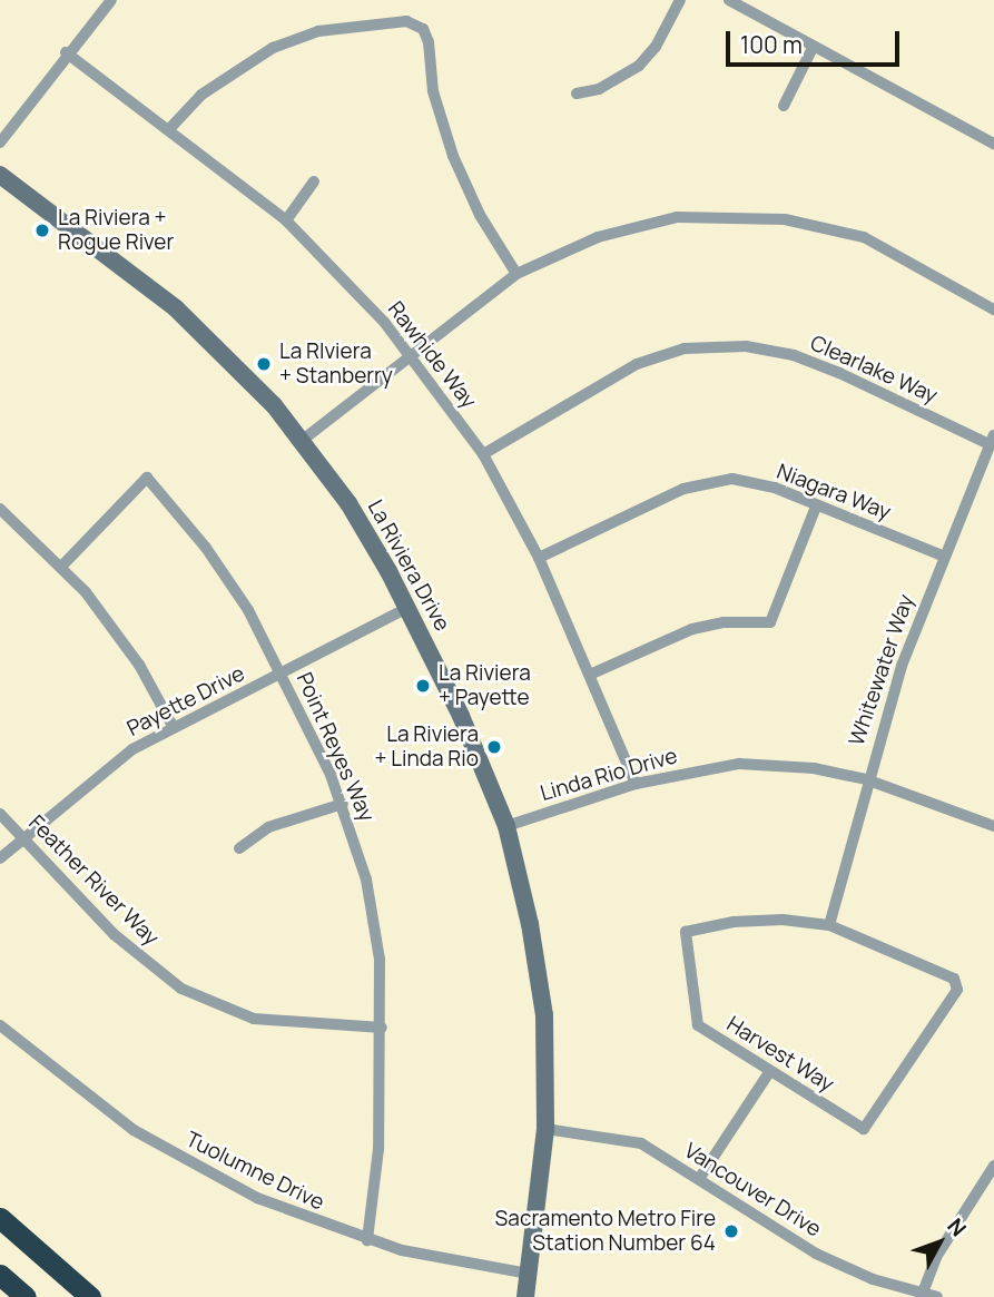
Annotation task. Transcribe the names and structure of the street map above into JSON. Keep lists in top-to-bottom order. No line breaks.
{"streets":{"street":["Rawhide Way","Clearlake Way","Niagara Way","La Riviera Drive","Whitewater Way","Payette Drive","Point Reyes Way","Linda Rio Drive","Feather River Way","Harvest Way","Tuolumne Drive","Vancouver Drive"]},"crossings":[["Rawhide Way","Clearlake Way"],["Rawhide Way","Niagara Way"],["Rawhide Way","Linda Rio Drive"],["Clearlake Way","Whitewater Way"],["Niagara Way","Whitewater Way"],["La Riviera Drive","Payette Drive"],["La Riviera Drive","Linda Rio Drive"],["La Riviera Drive","Tuolumne Drive"],["La Riviera Drive","Vancouver Drive"],["Whitewater Way","Linda Rio Drive"],["Whitewater Way","Harvest Way"],["Payette Drive","Point Reyes Way"],["Payette Drive","Feather River Way"],["Point Reyes Way","Feather River Way"],["Point Reyes Way","Tuolumne Drive"]],"places":["La Riviera + Rogue River","La RIviera + Stanberry","La Riviera + Payette","La Riviera + Linda Rio","Sacramento Metro Fire Station Number 64"],"scale_bar":"100 m","north":"top right"}
